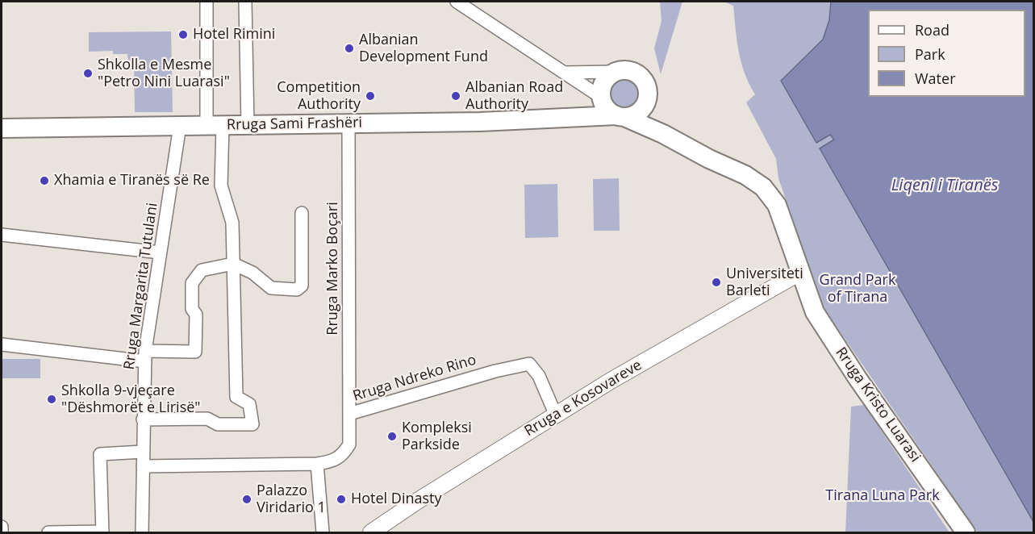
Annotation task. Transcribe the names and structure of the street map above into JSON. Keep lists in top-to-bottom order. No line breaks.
{"streets":{"main road":["Rruga Sami Frashëri","Rruga Kristo Luarasi"],"street":["Rruga Marko Boçari","Rruga Margarita Tutulani","Rruga Ndreko Rino","Rruga e Kosovareve"]},"crossings":[["Rruga Sami Frashëri","Rruga Marko Boçari"],["Rruga Sami Frashëri","Rruga Margarita Tutulani"],["Rruga Sami Frashëri","Rruga Kristo Luarasi"],["Rruga Marko Boçari","Rruga Ndreko Rino"],["Rruga Margarita Tutulani","Rruga Ndreko Rino"],["Rruga Ndreko Rino","Rruga e Kosovareve"],["Rruga e Kosovareve","Rruga Kristo Luarasi"]],"water":["Liqeni i Tiranës"],"parks":["Grand Park of Tirana","Tirana Luna Park"],"places":["Hotel Rimini","Albanian Development Fund","Shkolla e Mesme \"Petro Nini Luarasi\"","Competition Authority","Albanian Road Authority","Xhamia e Tiranës së Re","Universiteti Barleti","Shkolla 9-vjeçare \"Dëshmorët e Lirisë\"","Kompleksi Parkside","Palazzo Viridario 1","Hotel Dinasty"],"legend":["Road","Park","Water"]}
